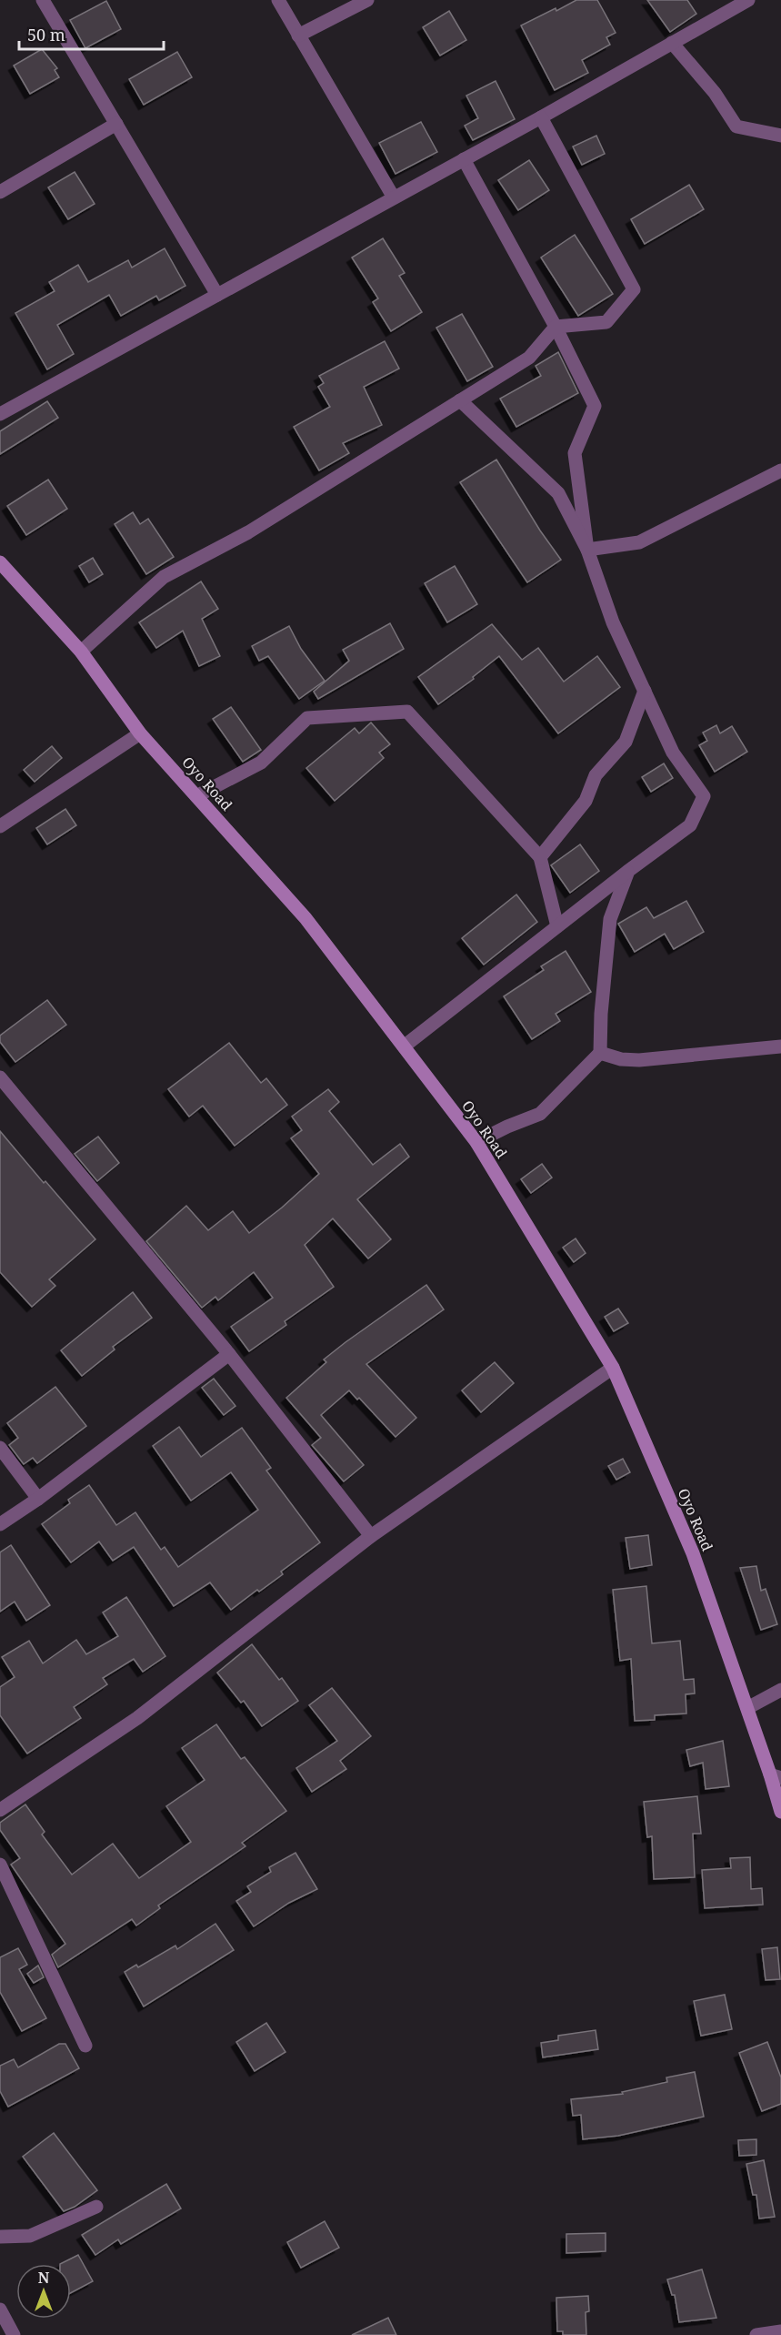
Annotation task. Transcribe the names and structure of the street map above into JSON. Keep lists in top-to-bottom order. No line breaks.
{"streets":{"street":["Oyo Road"]},"scale_bar":"50 m","north":"top"}
